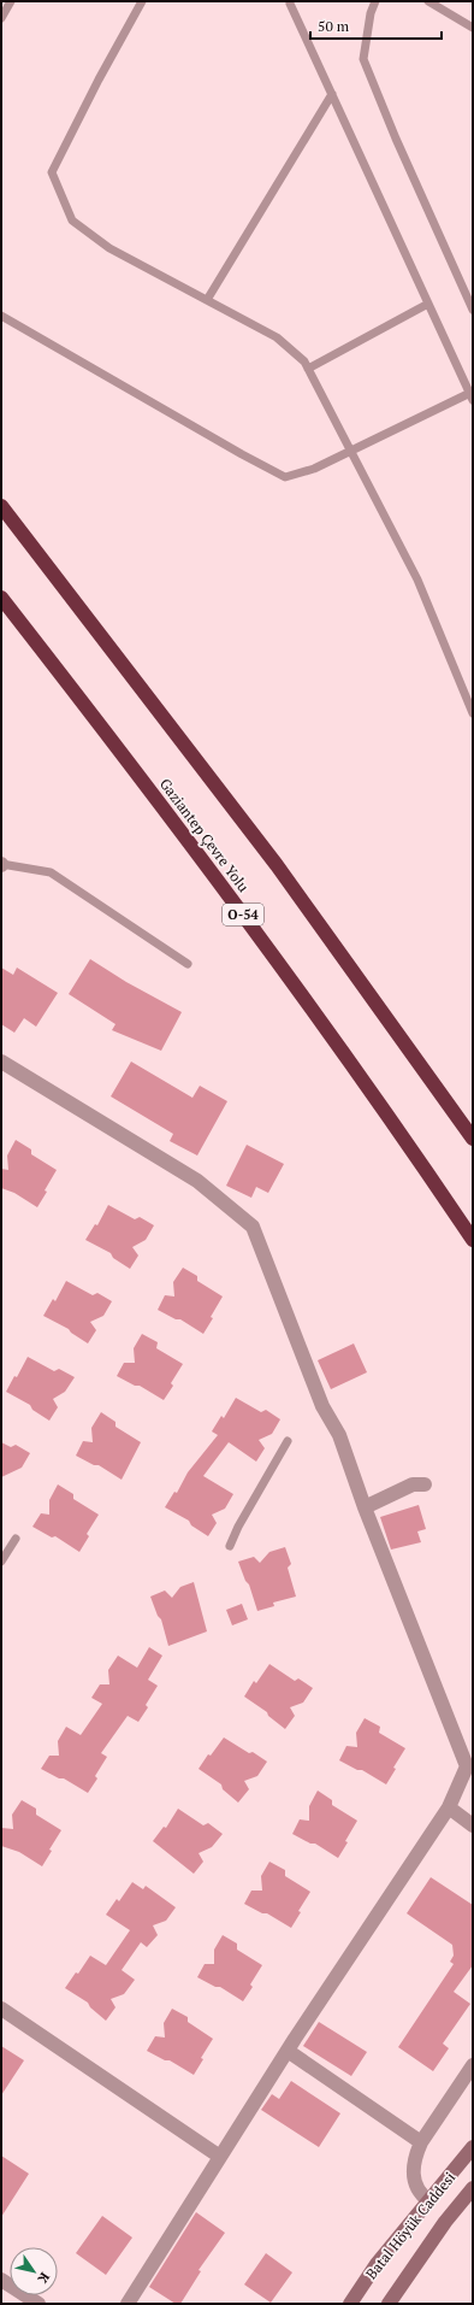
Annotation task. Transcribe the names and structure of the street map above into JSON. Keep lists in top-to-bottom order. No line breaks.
{"streets":{"highway":["Gaziantep Çevre Yolu","O-54"],"main road":["Batal Höyük Caddesi"]},"scale_bar":"50 m","north":"bottom right"}
